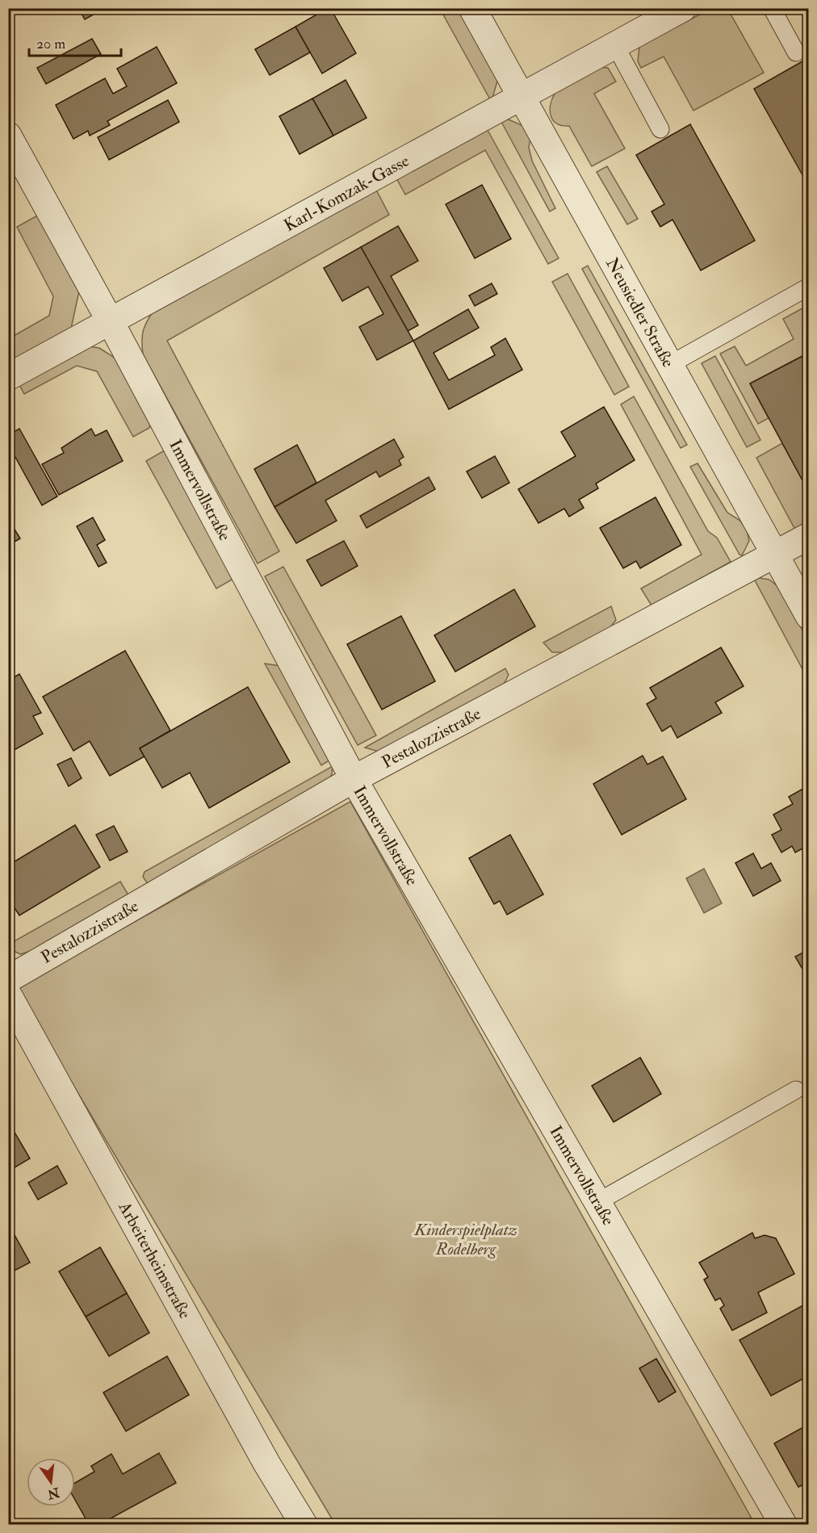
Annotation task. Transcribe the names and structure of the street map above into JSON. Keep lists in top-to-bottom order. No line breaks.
{"streets":{"street":["Karl-Komzak-Gasse","Neusiedler Straße","Immervollstraße","Pestalozzistraße","Arbeiterheimstraße"]},"crossings":[["Karl-Komzak-Gasse","Neusiedler Straße"],["Karl-Komzak-Gasse","Immervollstraße"],["Neusiedler Straße","Pestalozzistraße"],["Immervollstraße","Pestalozzistraße"]],"parks":["Kinderspielplatz Rodelberg"],"scale_bar":"20 m","north":"bottom"}
